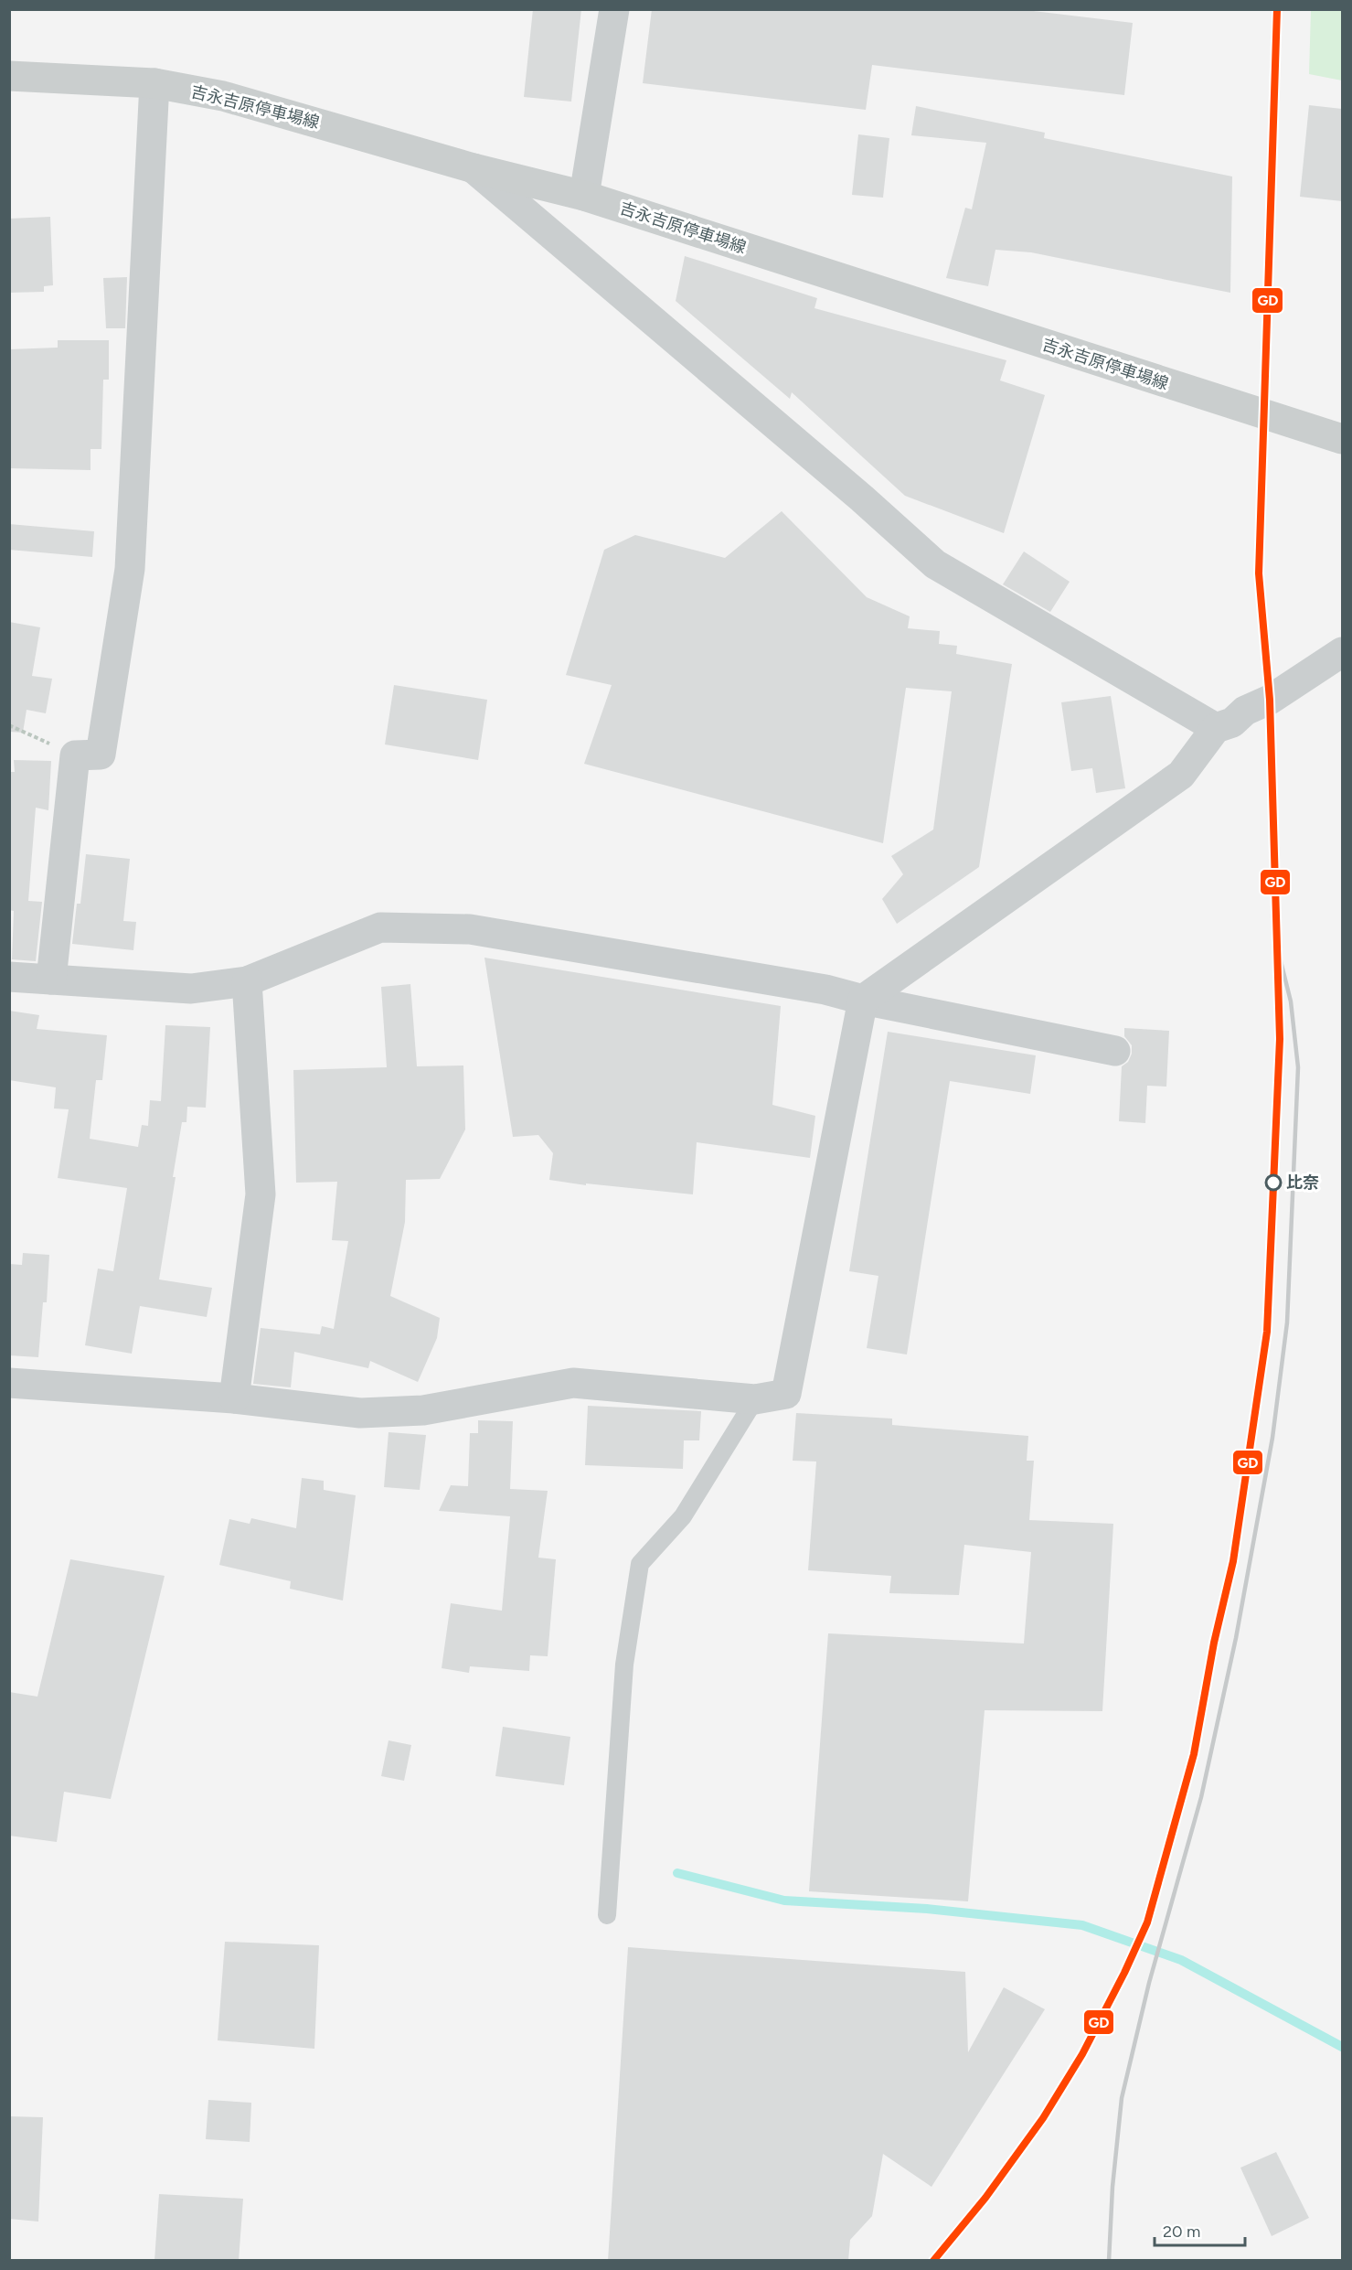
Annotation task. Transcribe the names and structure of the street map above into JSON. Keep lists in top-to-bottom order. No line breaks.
{"streets":{"main road":["吉永吉原停車場線"]},"places":["比奈"],"lines":["transit line GD"],"scale_bar":"20 m"}
